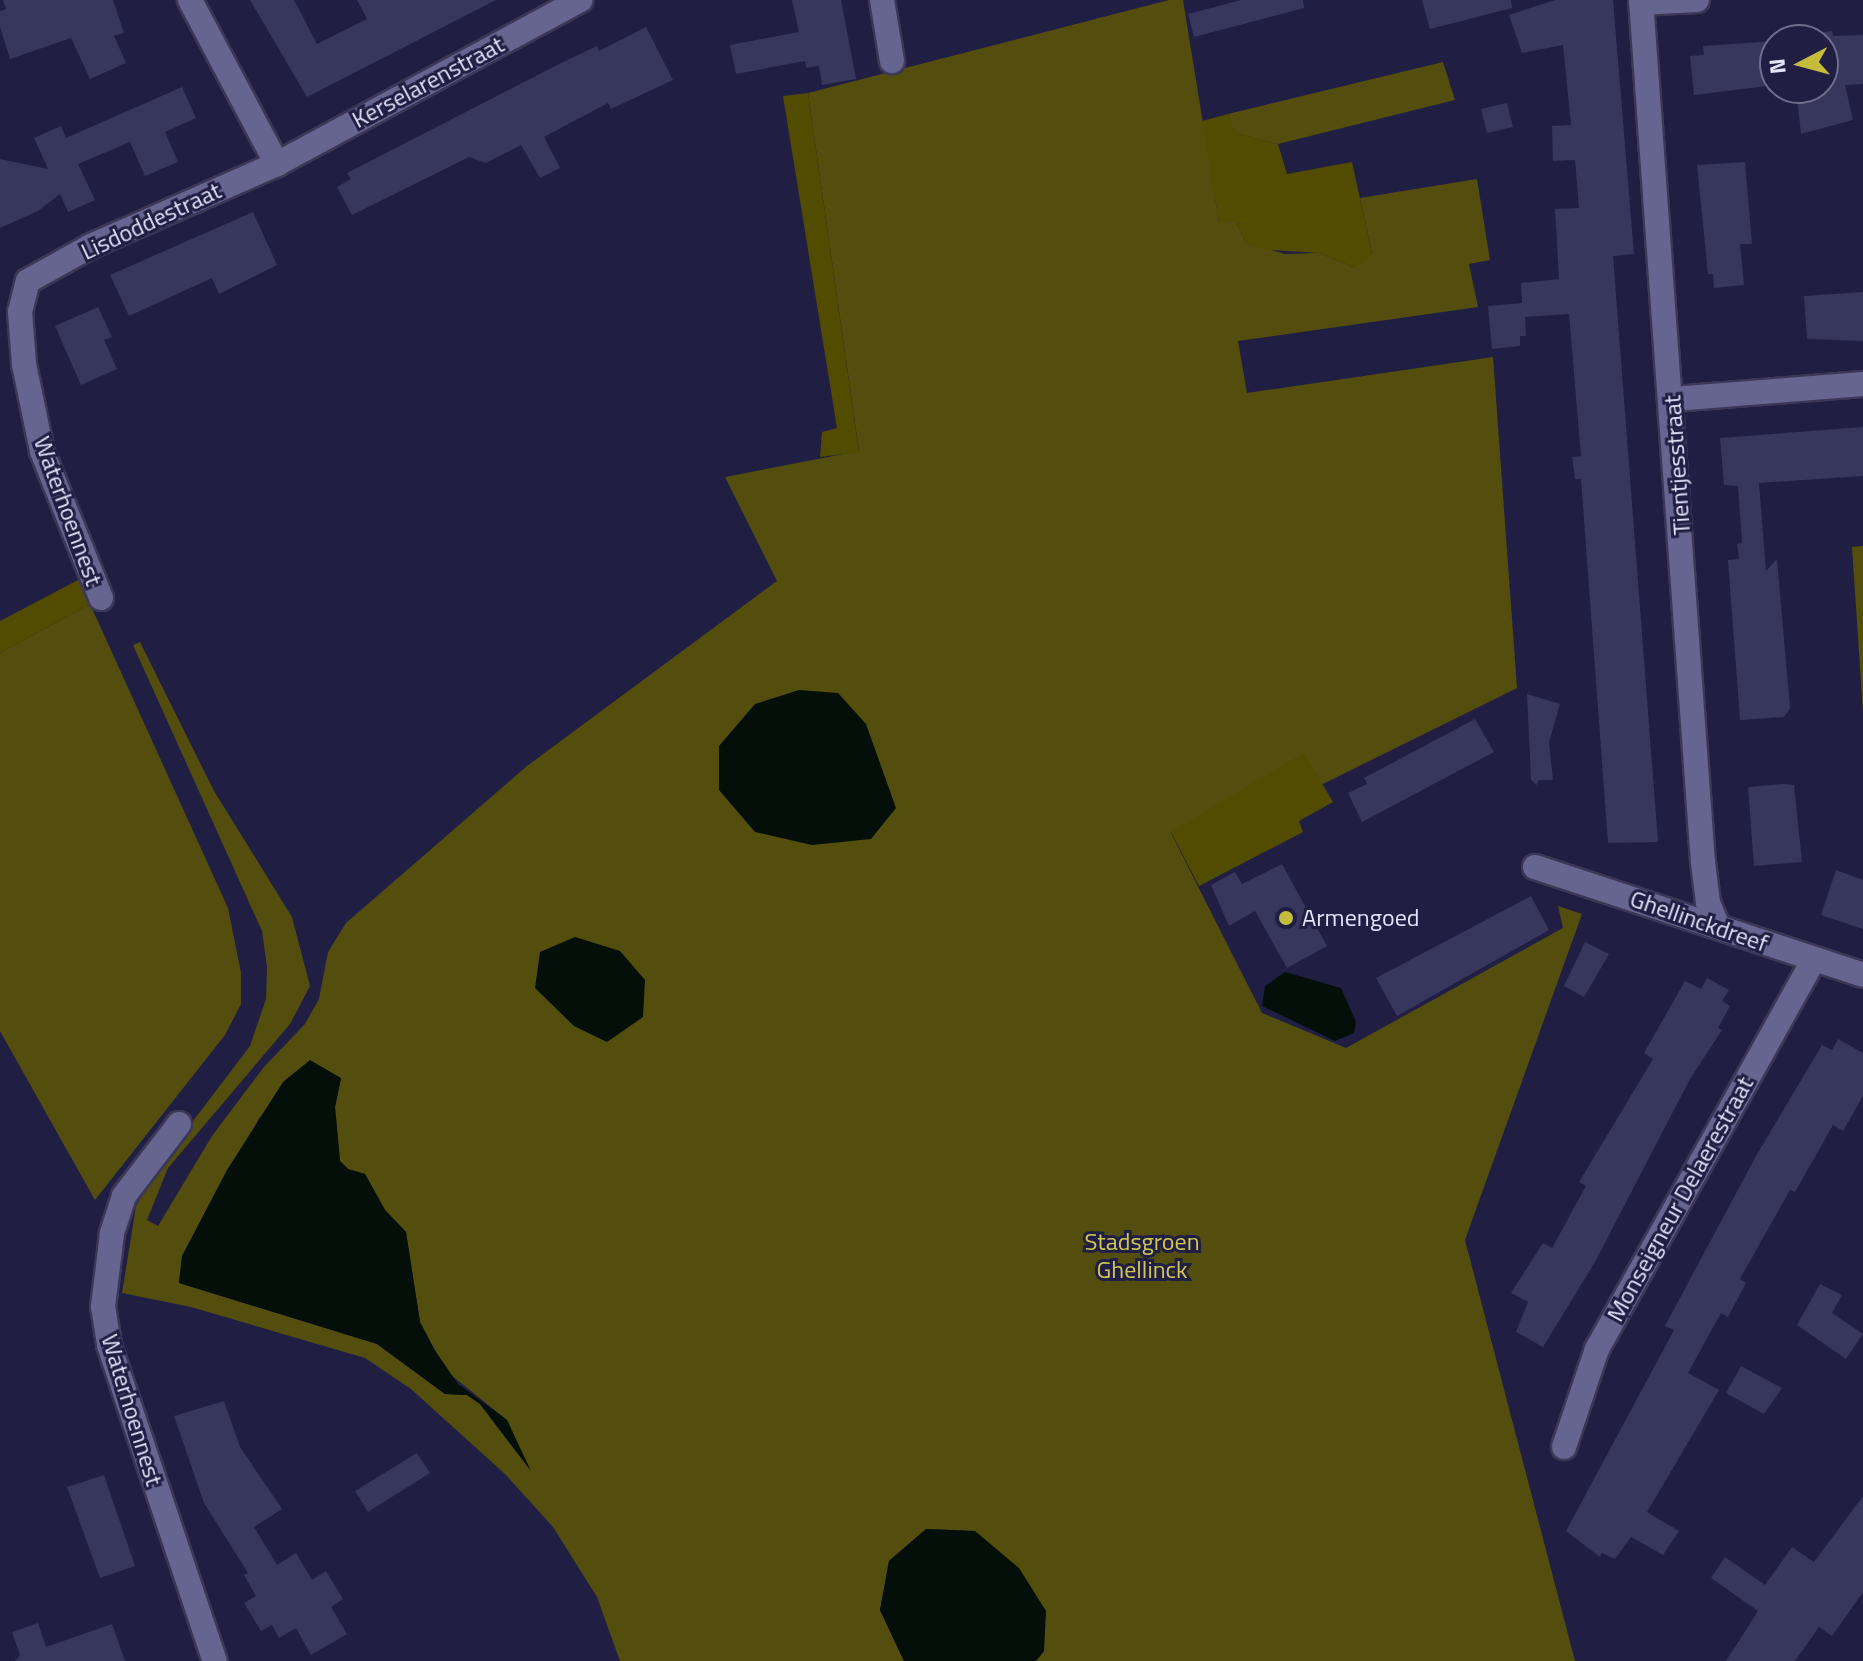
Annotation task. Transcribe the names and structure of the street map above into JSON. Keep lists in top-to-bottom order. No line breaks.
{"streets":{"street":["Kerselarenstraat","Lisdoddestraat","Tientjesstraat","Waterhoennest","Ghellinckdreef","Monseigneur Delaerestraat"]},"crossings":[["Kerselarenstraat","Lisdoddestraat"],["Lisdoddestraat","Waterhoennest"],["Tientjesstraat","Ghellinckdreef"],["Ghellinckdreef","Monseigneur Delaerestraat"]],"parks":["Stadsgroen Ghellinck"],"places":["Armengoed"],"north":"left"}
